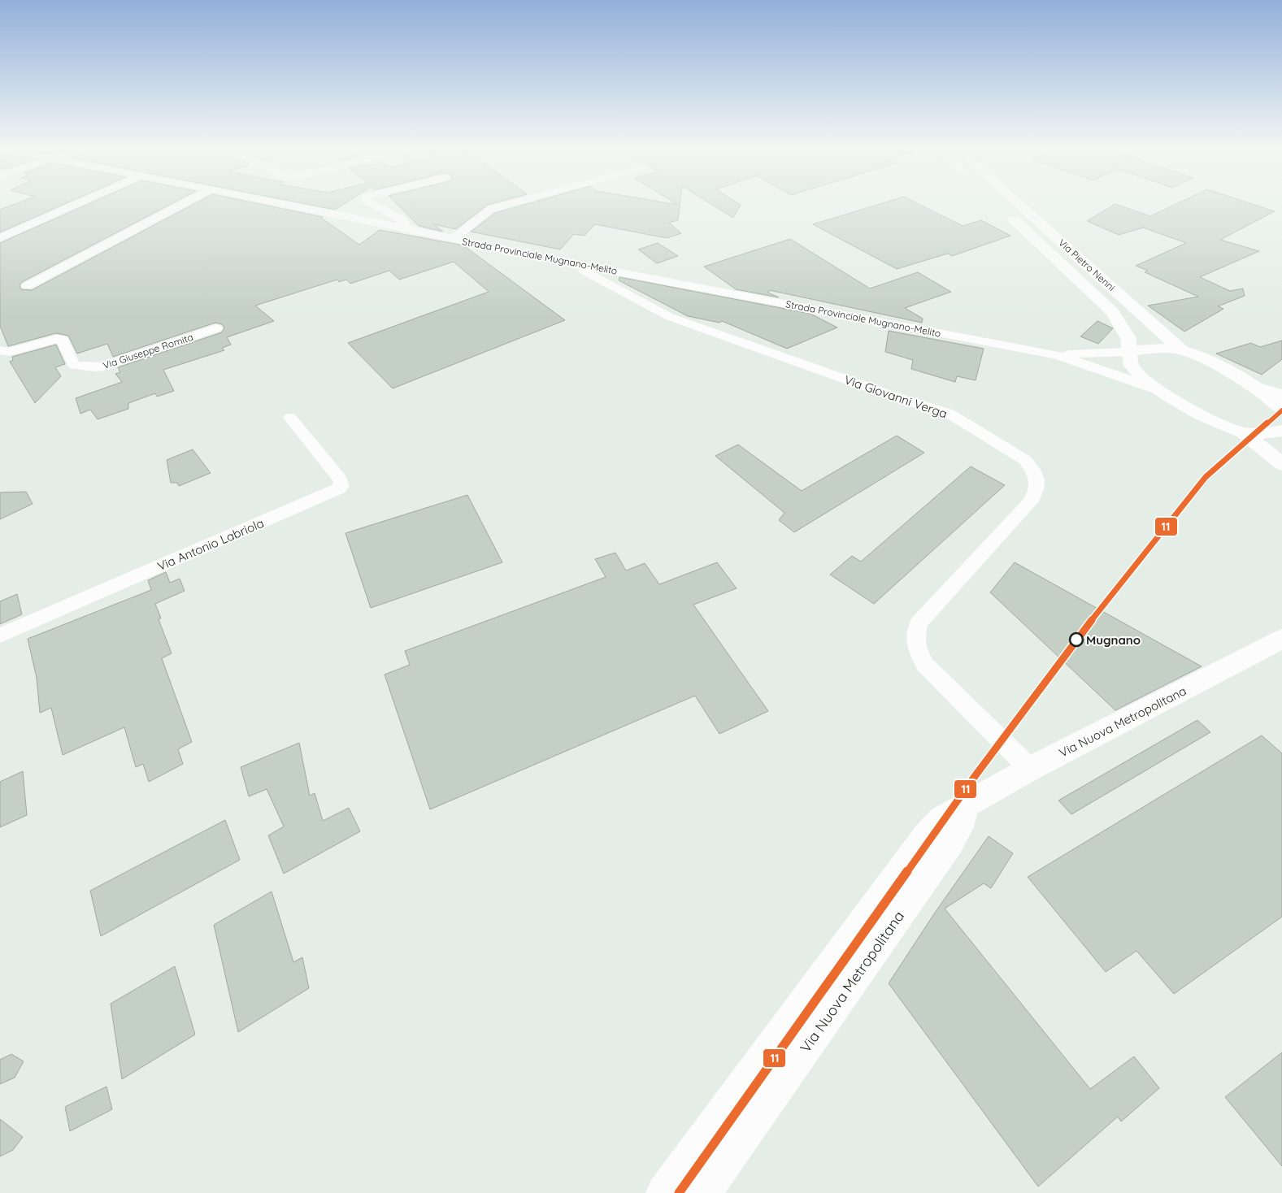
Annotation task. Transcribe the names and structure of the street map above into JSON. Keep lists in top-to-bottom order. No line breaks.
{"streets":{"main road":["Via Pietro Nenni","Via Nuova Metropolitana"],"street":["Strada Provinciale Mugnano-Melito","Via Giuseppe Romita","Via Giovanni Verga","Via Antonio Labriola"]},"crossings":[["Strada Provinciale Mugnano-Melito","Via Pietro Nenni"],["Strada Provinciale Mugnano-Melito","Via Giovanni Verga"],["Via Giovanni Verga","Via Nuova Metropolitana"]],"places":["Mugnano"],"lines":["transit line 11"]}
